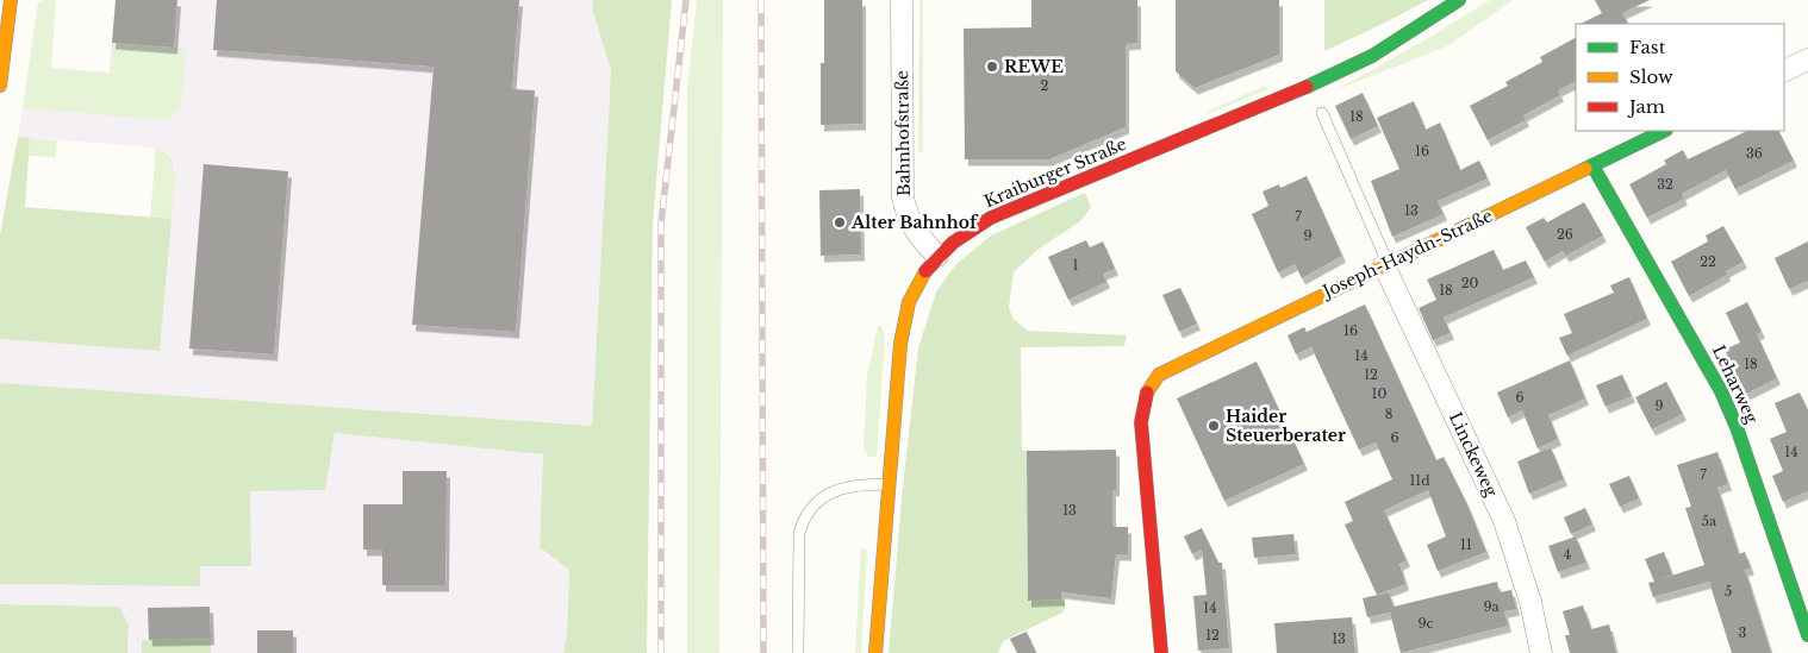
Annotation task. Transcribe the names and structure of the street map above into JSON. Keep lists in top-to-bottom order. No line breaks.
{"streets":{"street":["Bahnhofstraße","Kraiburger Straße","Joseph-Haydn-Straße","Leharweg","Linckeweg"]},"crossings":[["Bahnhofstraße","Kraiburger Straße"],["Joseph-Haydn-Straße","Leharweg"],["Joseph-Haydn-Straße","Linckeweg"]],"places":["REWE","Alter Bahnhof","Haider Steuerberater"],"house_numbers":["2","18","16","36","32","13","7","26","9","22","1","20","18","16","14","18","12","10","6","9","8","6","14","7","11d","13","5a","11","4","5","9a","14","9c","3","12","13"],"legend":["Fast","Slow","Jam"]}
